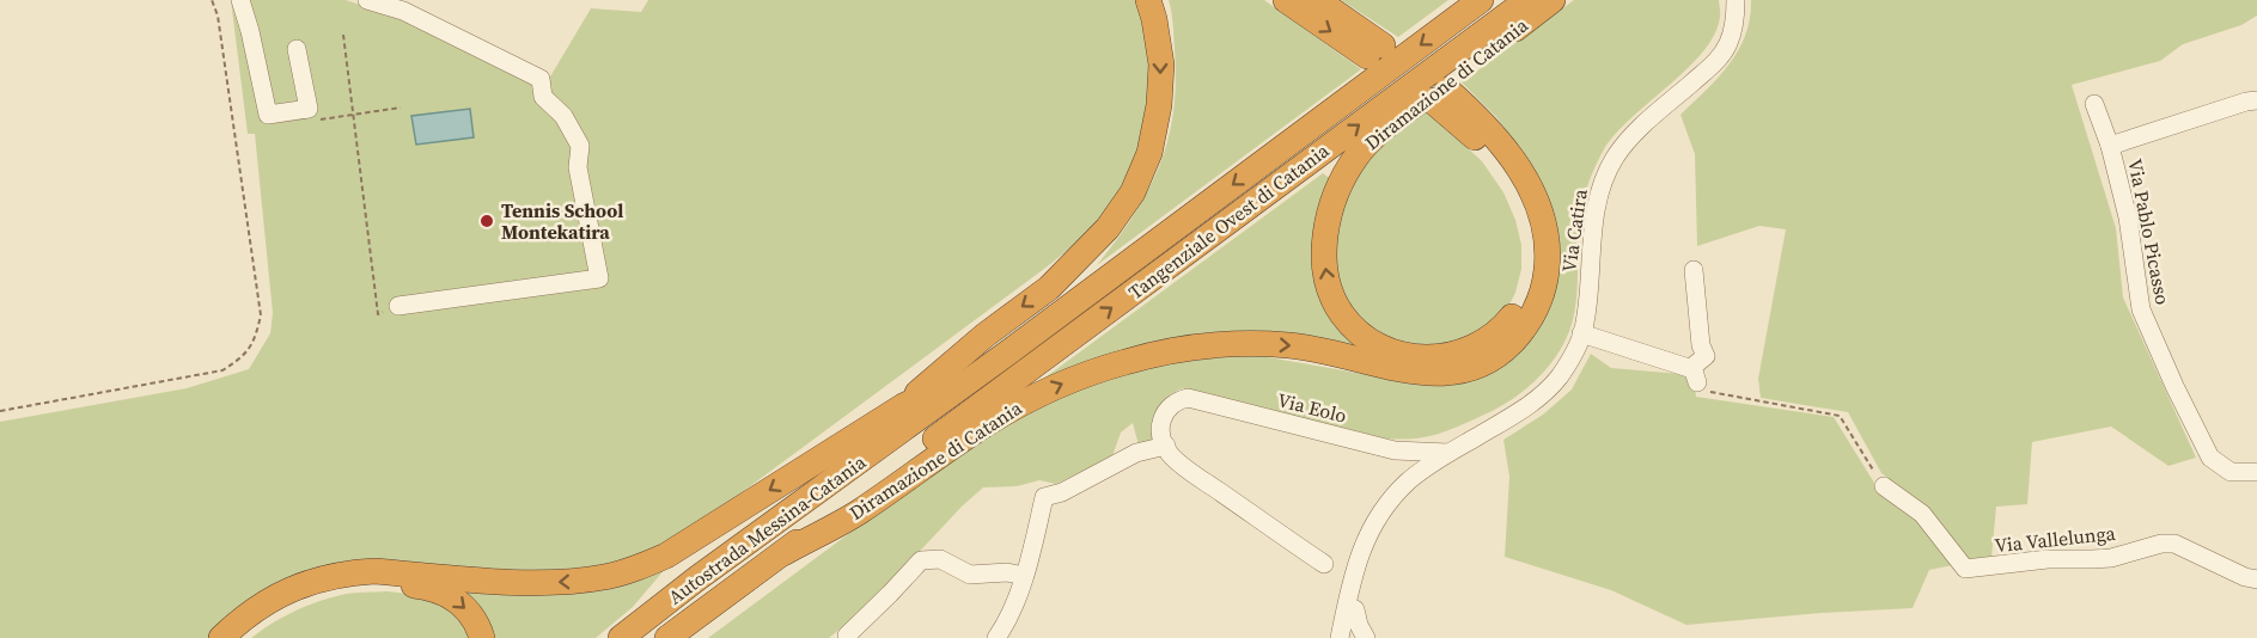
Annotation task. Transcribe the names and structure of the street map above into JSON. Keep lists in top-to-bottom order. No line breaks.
{"streets":{"highway":["Diramazione di Catania","Tangenziale Ovest di Catania","Autostrada Messina-Catania"],"street":["Via Catira","Via Pablo Picasso","Via Eolo","Via Vallelunga"]},"crossings":[["Diramazione di Catania","Autostrada Messina-Catania"],["Tangenziale Ovest di Catania","Autostrada Messina-Catania"],["Via Catira","Via Eolo"]],"places":["Tennis School Montekatira"]}
